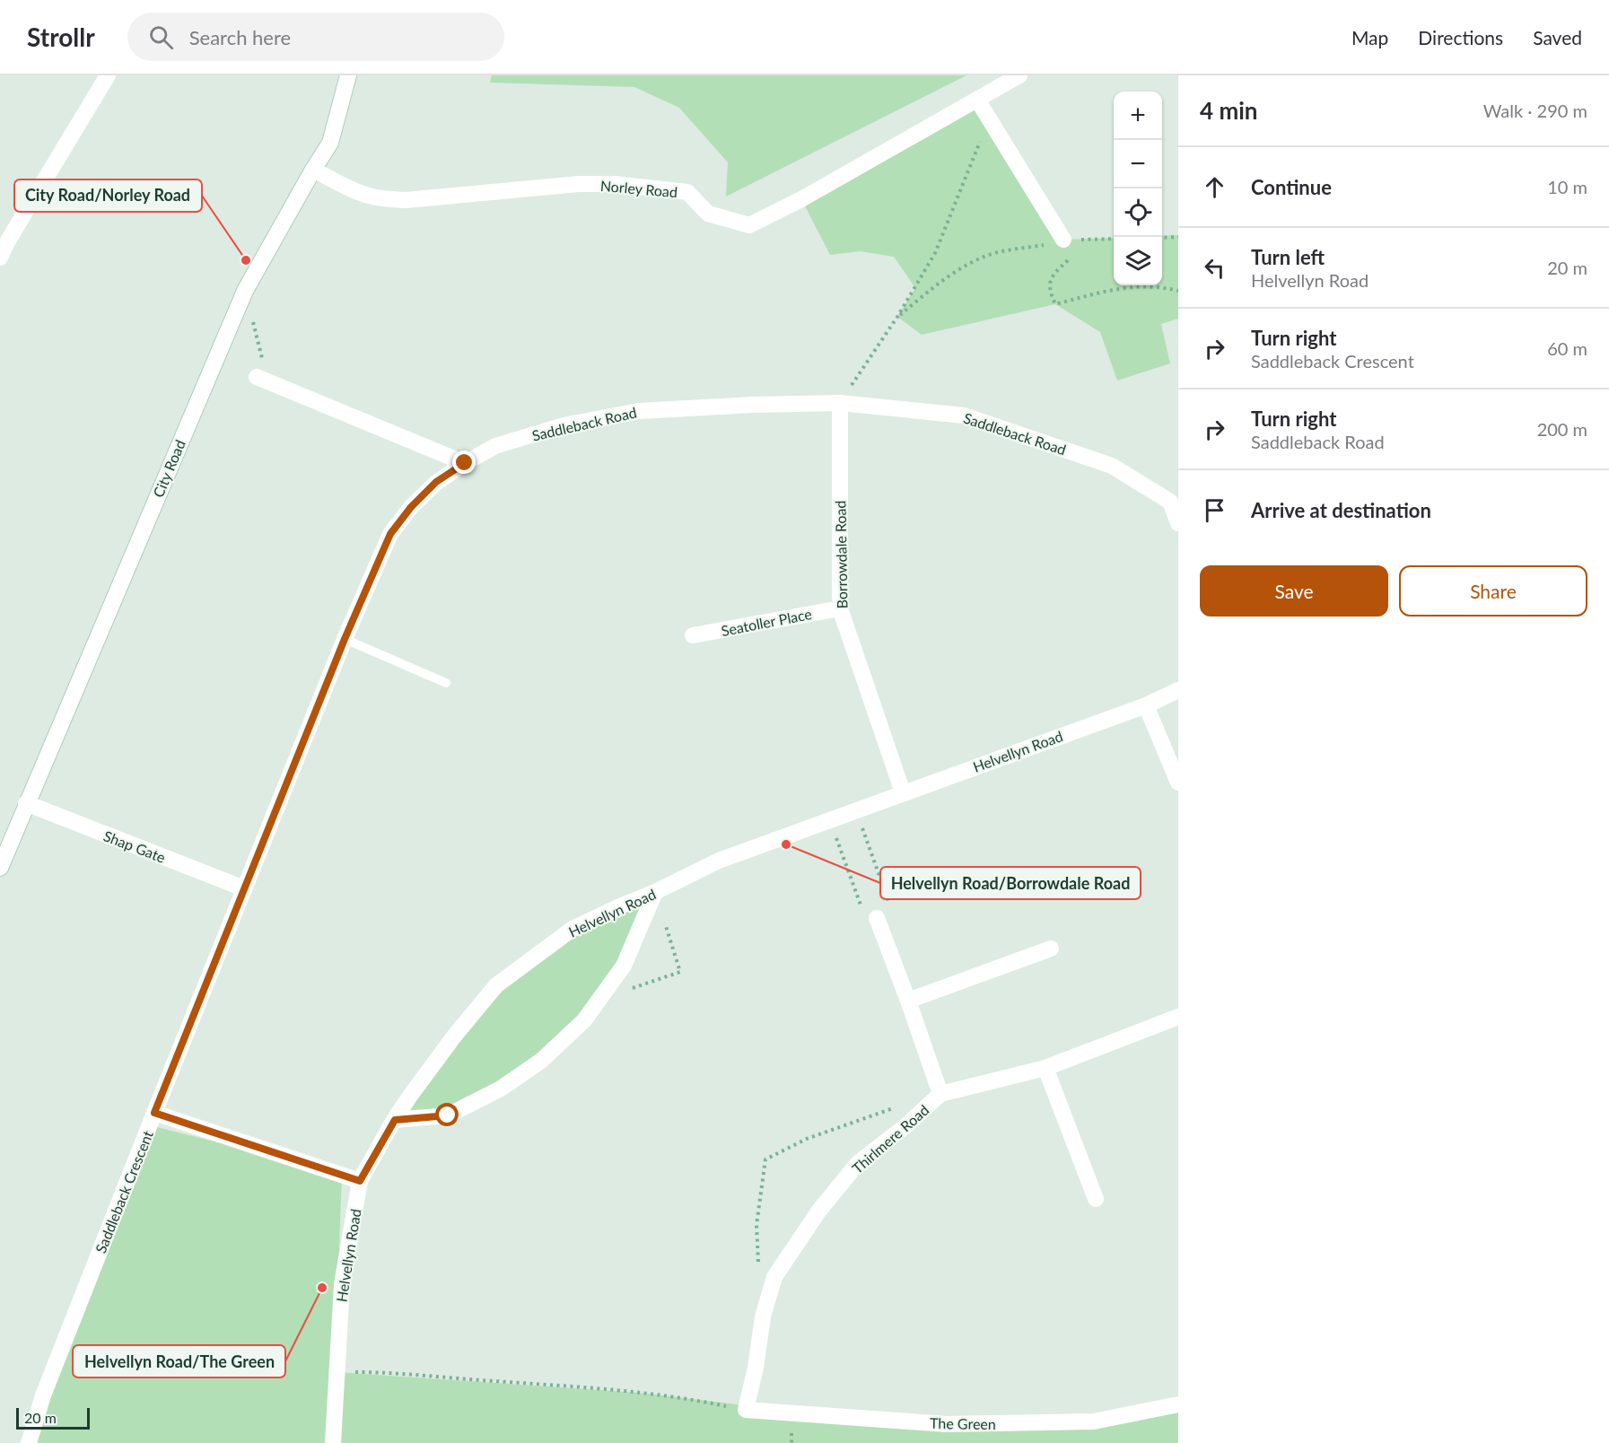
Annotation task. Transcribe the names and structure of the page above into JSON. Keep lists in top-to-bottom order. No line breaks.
{"streets":{"street":["Norley Road","Saddleback Road","City Road","Borrowdale Road","Seatoller Place","Helvellyn Road","Shap Gate","Thirlmere Road","Saddleback Crescent","The Green"]},"crossings":[["Norley Road","City Road"],["Saddleback Road","Borrowdale Road"],["Saddleback Road","Shap Gate"],["Saddleback Road","Saddleback Crescent"],["City Road","Shap Gate"],["Borrowdale Road","Seatoller Place"],["Borrowdale Road","Helvellyn Road"],["Helvellyn Road","Saddleback Crescent"],["Thirlmere Road","The Green"]],"places":["City Road/Norley Road","Helvellyn Road/Borrowdale Road","Helvellyn Road/The Green"],"scale_bar":"20 m","page":{"header":"Strollr","search":"Search here","nav":["Map","Directions","Saved"],"heading":["4 min","Walk · 290 m"],"map_buttons":["+","−"],"list":[["Continue","10 m"],["Turn left","Helvellyn Road","20 m"],["Turn right","Saddleback Crescent","60 m"],["Turn right","Saddleback Road","200 m"],"Arrive at destination"],"buttons":["Save","Share"],"scale":"20 m"}}
